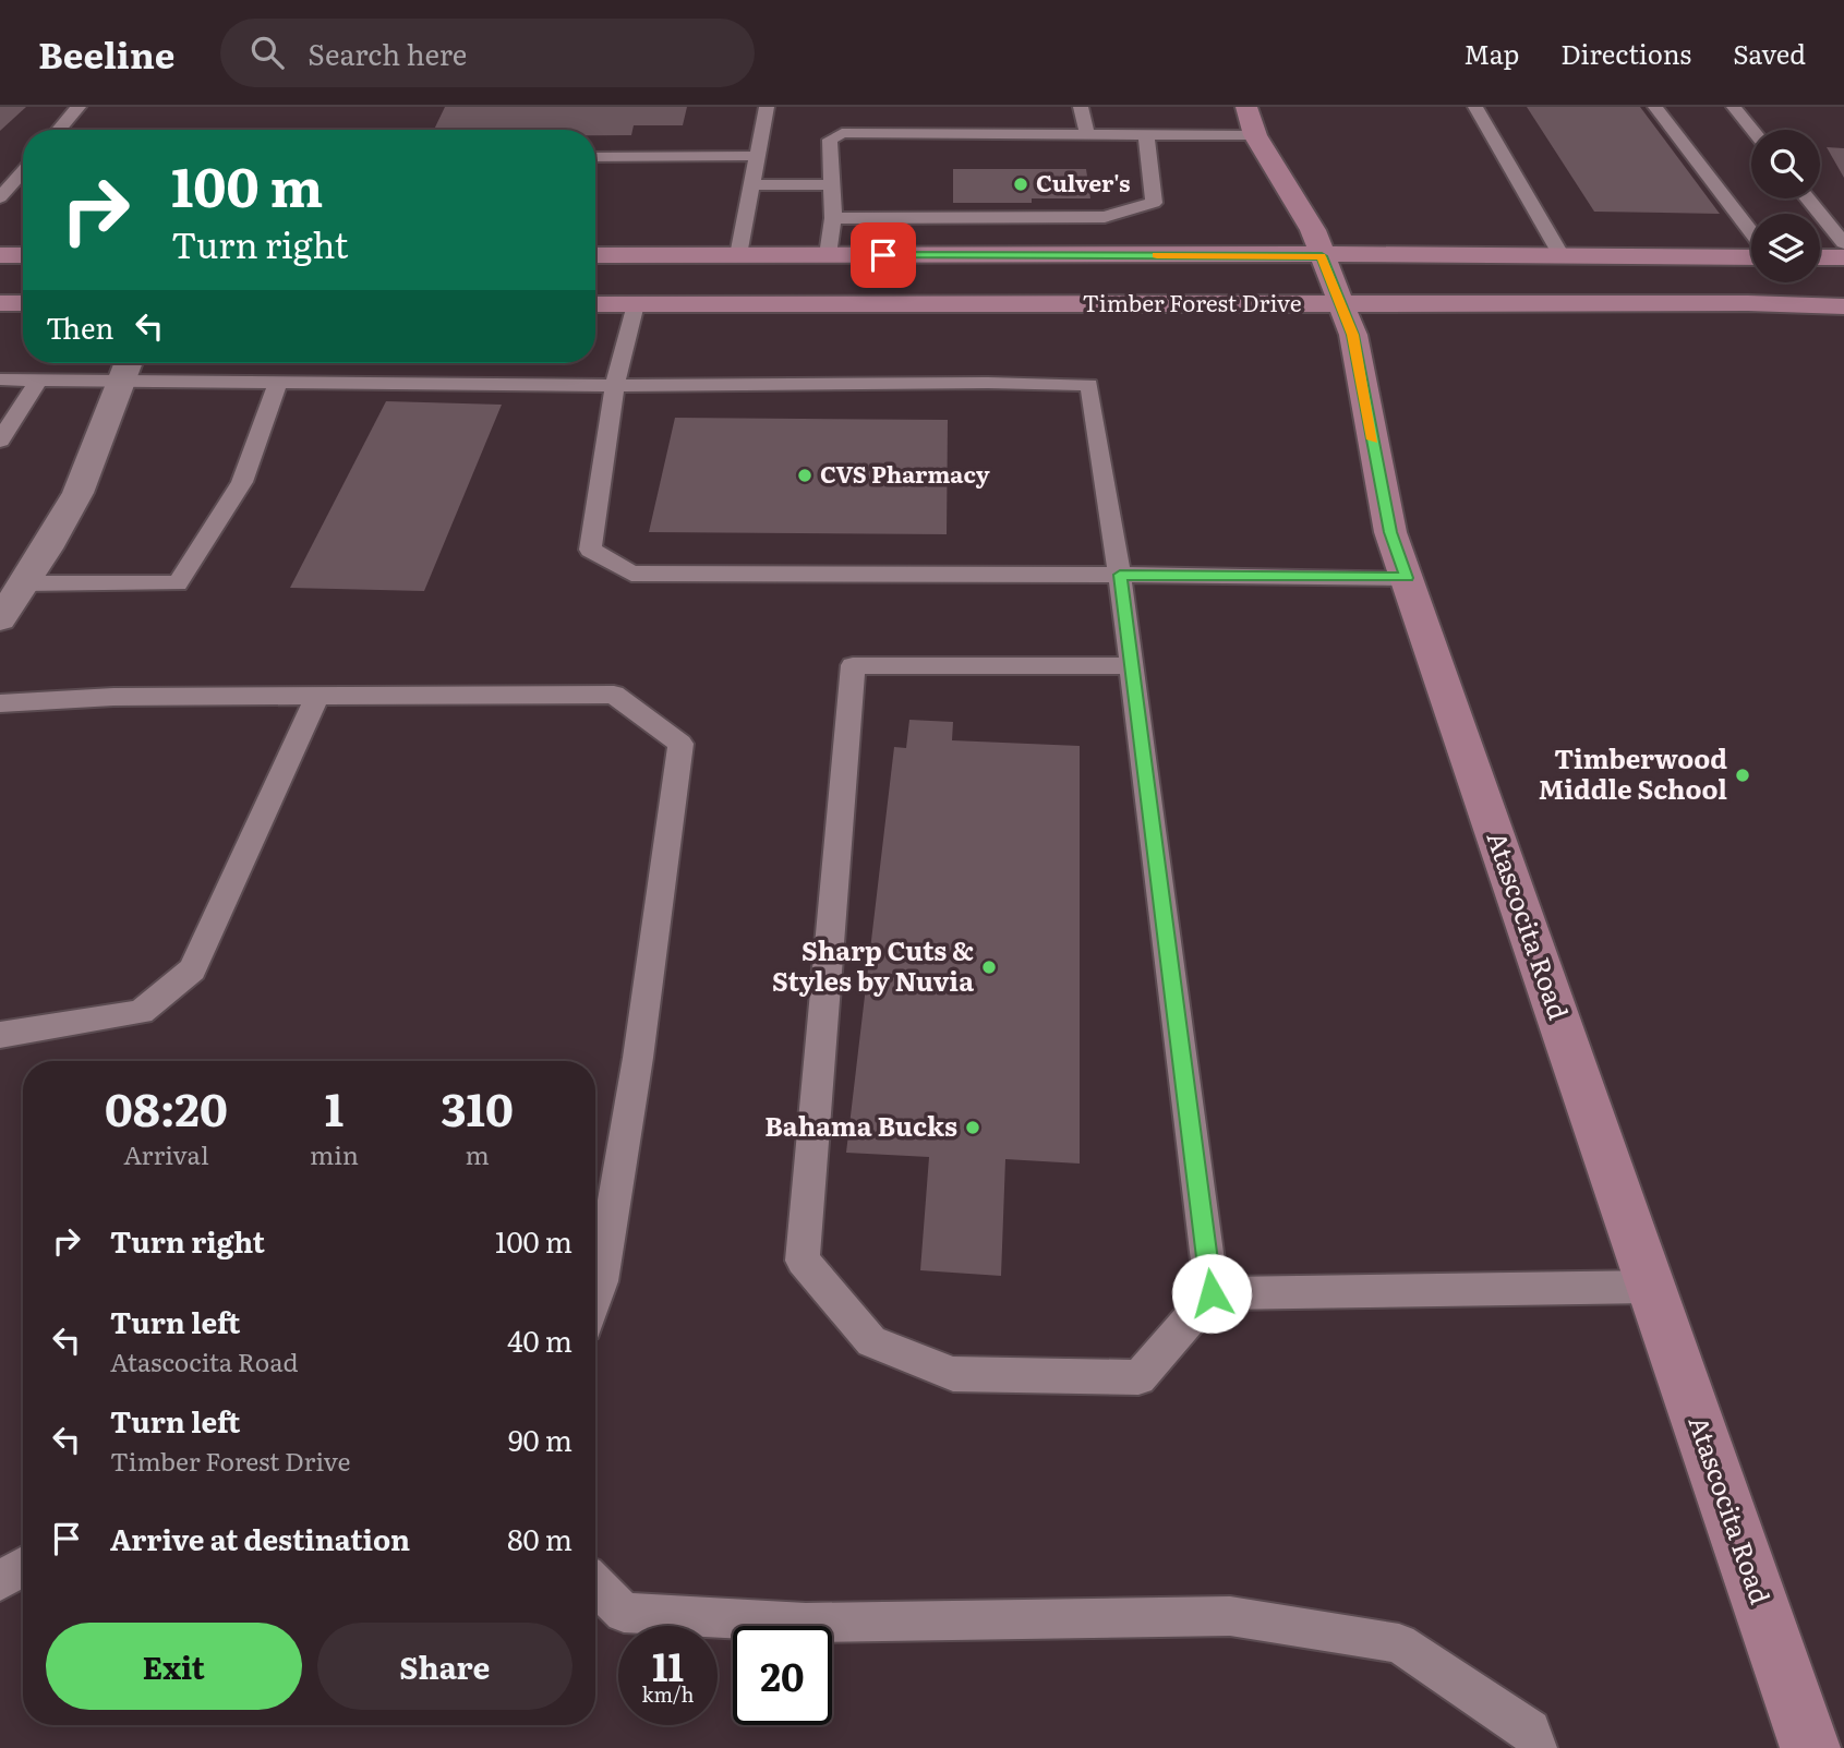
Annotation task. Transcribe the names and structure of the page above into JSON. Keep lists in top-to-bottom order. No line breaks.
{"streets":{"main road":["Timber Forest Drive","Atascocita Road"]},"crossings":[["Timber Forest Drive","Atascocita Road"]],"places":["Culver's","CVS Pharmacy","Timberwood Middle School","Sharp Cuts & Styles by Nuvia","Bahama Bucks"],"page":{"header":"Beeline","search":"Search here","nav":["Map","Directions","Saved"],"turn":["100 m","Turn right"],"then":"Then","eta":["08:20","Arrival","1","min","310","m"],"list":[{"name":"Turn right","value":"100 m"},{"name":"Turn left","note":"Atascocita Road","value":"40 m"},{"name":"Turn left","note":"Timber Forest Drive","value":"90 m"},{"name":"Arrive at destination","value":"80 m"}],"buttons":["Exit","Share"],"speed":"11 km/h","limit":"20"}}
